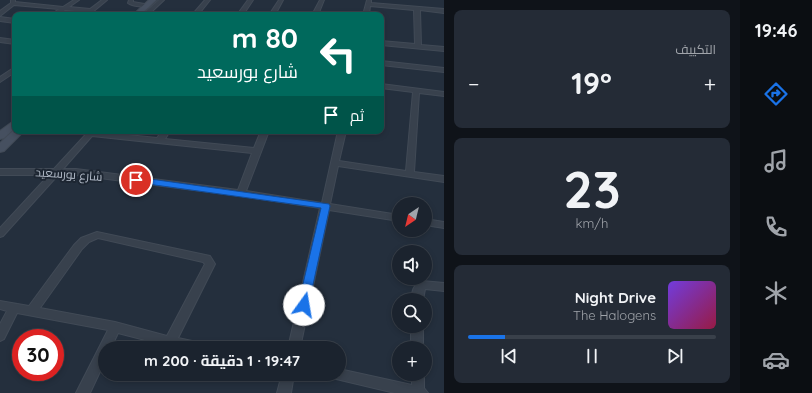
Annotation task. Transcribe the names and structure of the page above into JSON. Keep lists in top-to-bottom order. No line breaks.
{"streets":{"street":["شارع بورسعيد"]},"north":"bottom left","page":{"tabs":"19:46","tile":["التكييف",["23","km/h"]],"turn":["80 m","شارع بورسعيد"],"heat":["−","19°","+"],"then":"ثم","map_buttons":"+","song":["Night Drive","The Halogens"],"limit":"30","trip":"19:47 · 1 دقيقة · 200 m"}}
